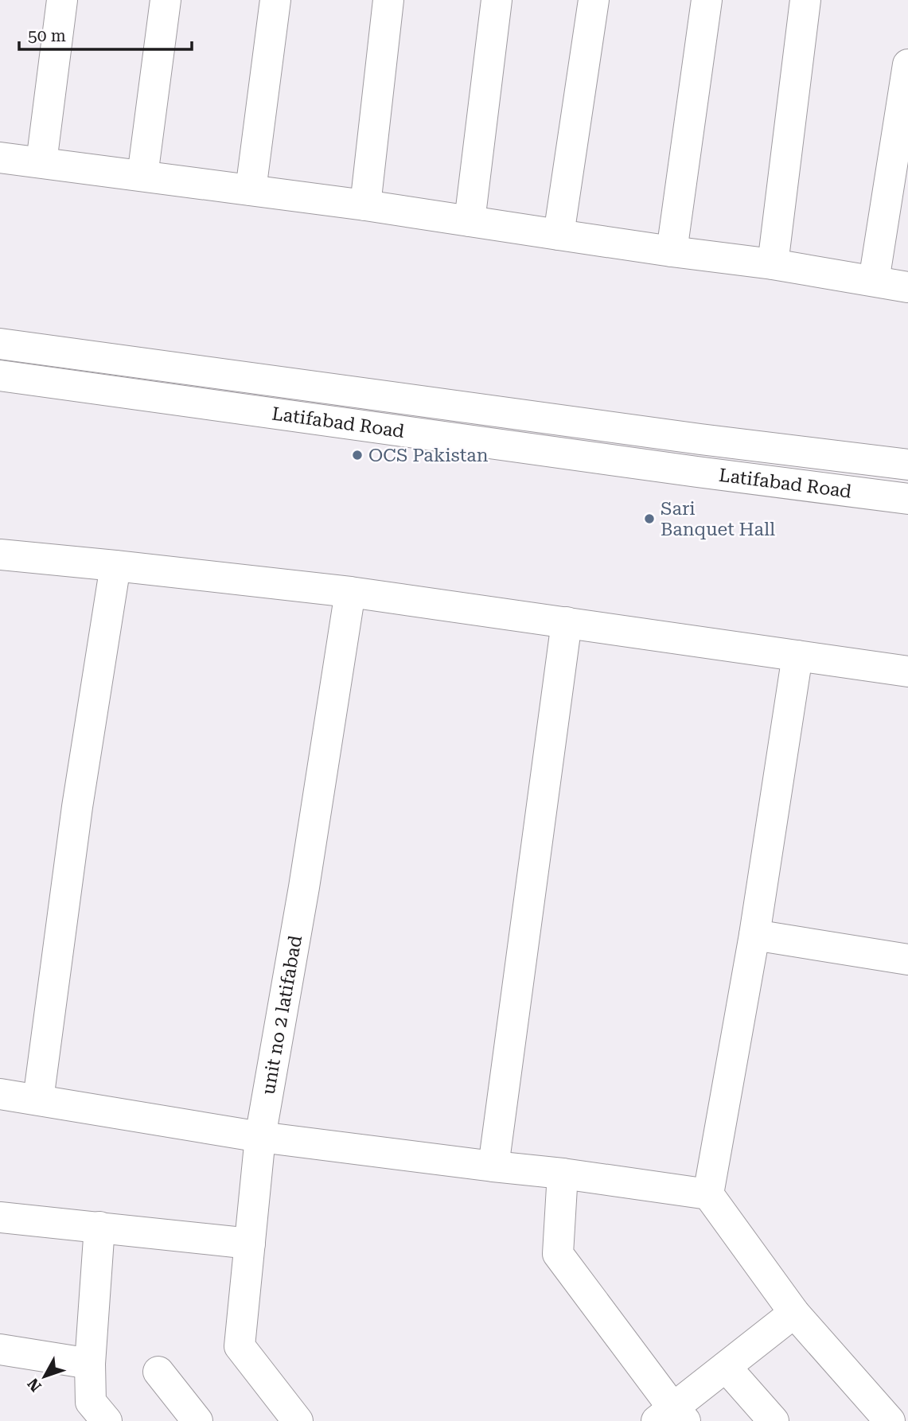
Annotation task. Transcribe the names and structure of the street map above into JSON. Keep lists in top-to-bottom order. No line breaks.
{"streets":{"street":["Latifabad Road","unit no 2 latifabad"]},"places":["OCS Pakistan","Sari Banquet Hall"],"scale_bar":"50 m","north":"bottom left"}
